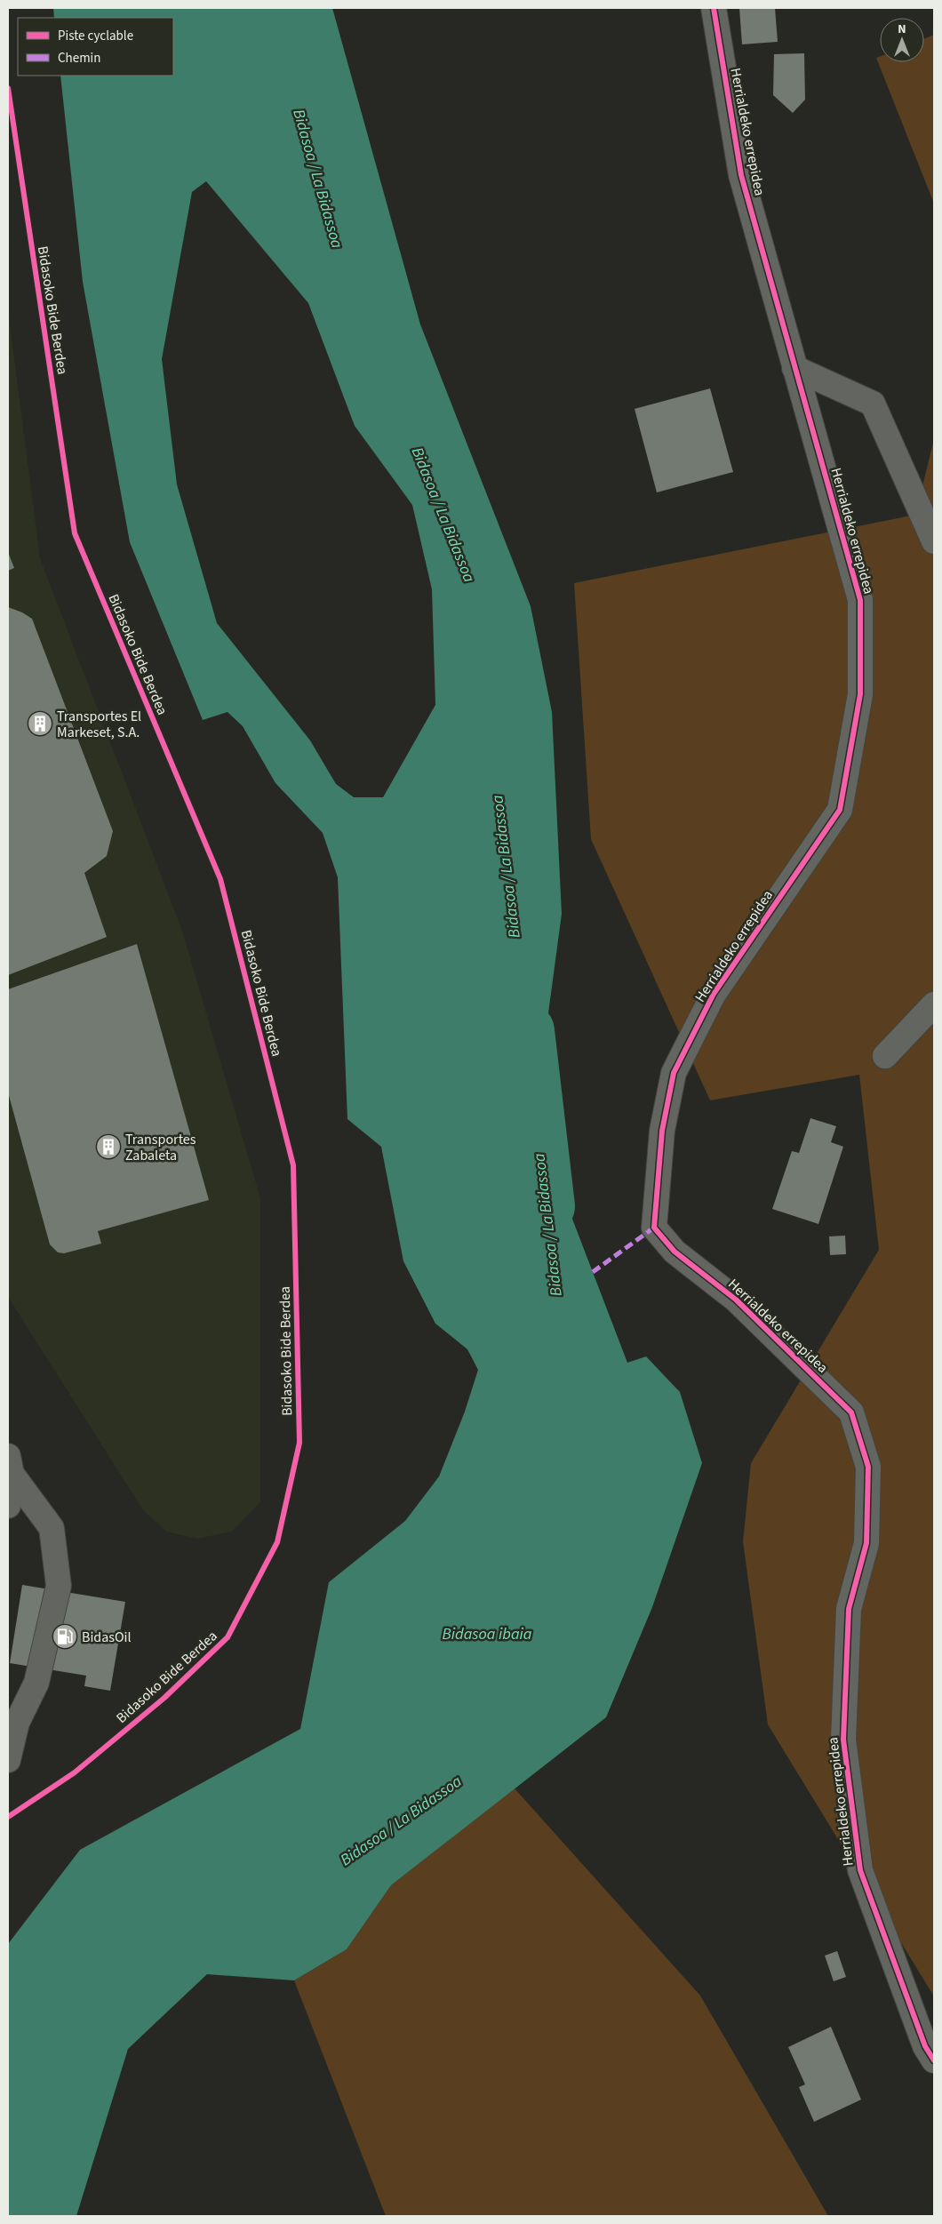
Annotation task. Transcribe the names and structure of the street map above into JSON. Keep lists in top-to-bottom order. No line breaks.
{"streets":{"street":["Herrialdeko errepidea"],"cycle path":["Bidasoko Bide Berdea"]},"water":["Bidasoa / La Bidassoa","Bidasoa ibaia"],"places":{"building":["Transportes El Markeset, S.A.","Transportes Zabaleta"],"fuel station":["BidasOil"]},"legend":["Piste cyclable","Chemin"],"north":"top"}
